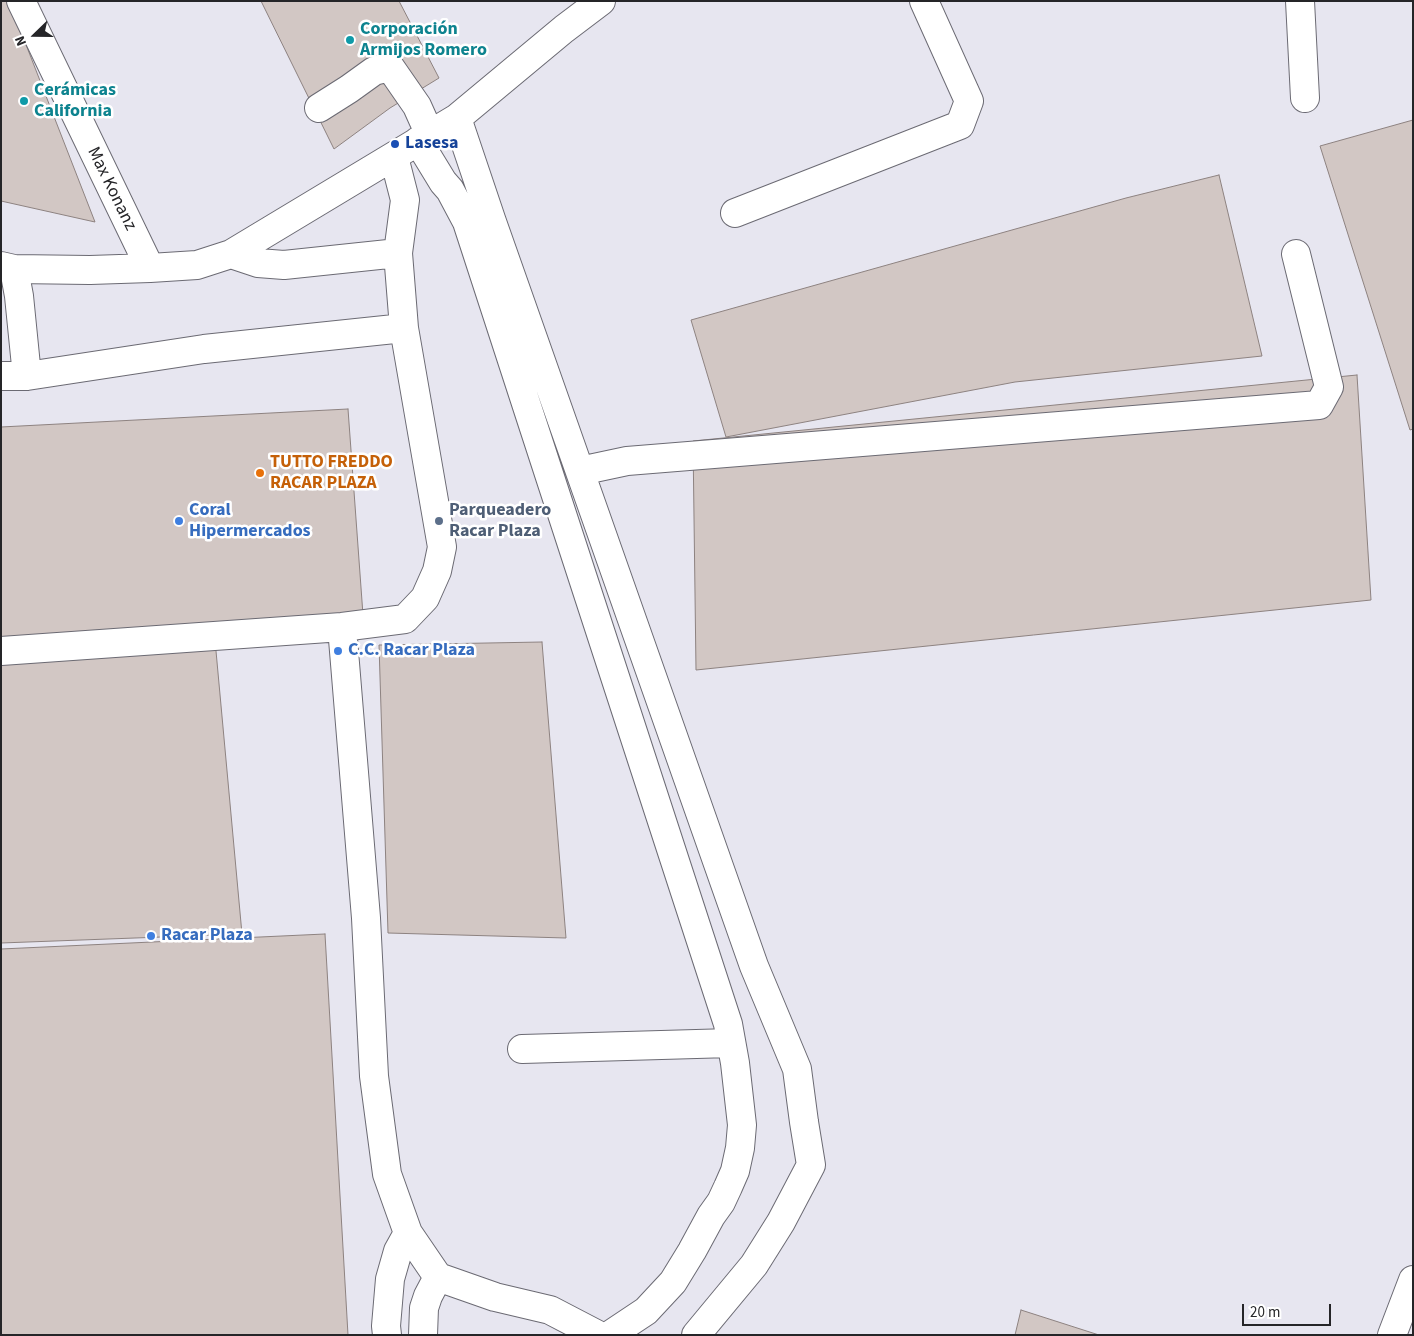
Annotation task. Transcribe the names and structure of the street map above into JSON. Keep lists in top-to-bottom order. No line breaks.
{"streets":{"street":["Max Konanz"]},"places":["Corporación Armijos Romero","Cerámicas California","Lasesa","TUTTO FREDDO RACAR PLAZA","Coral Hipermercados","Parqueadero Racar Plaza","C.C. Racar Plaza","Racar Plaza"],"scale_bar":"20 m","north":"left"}
